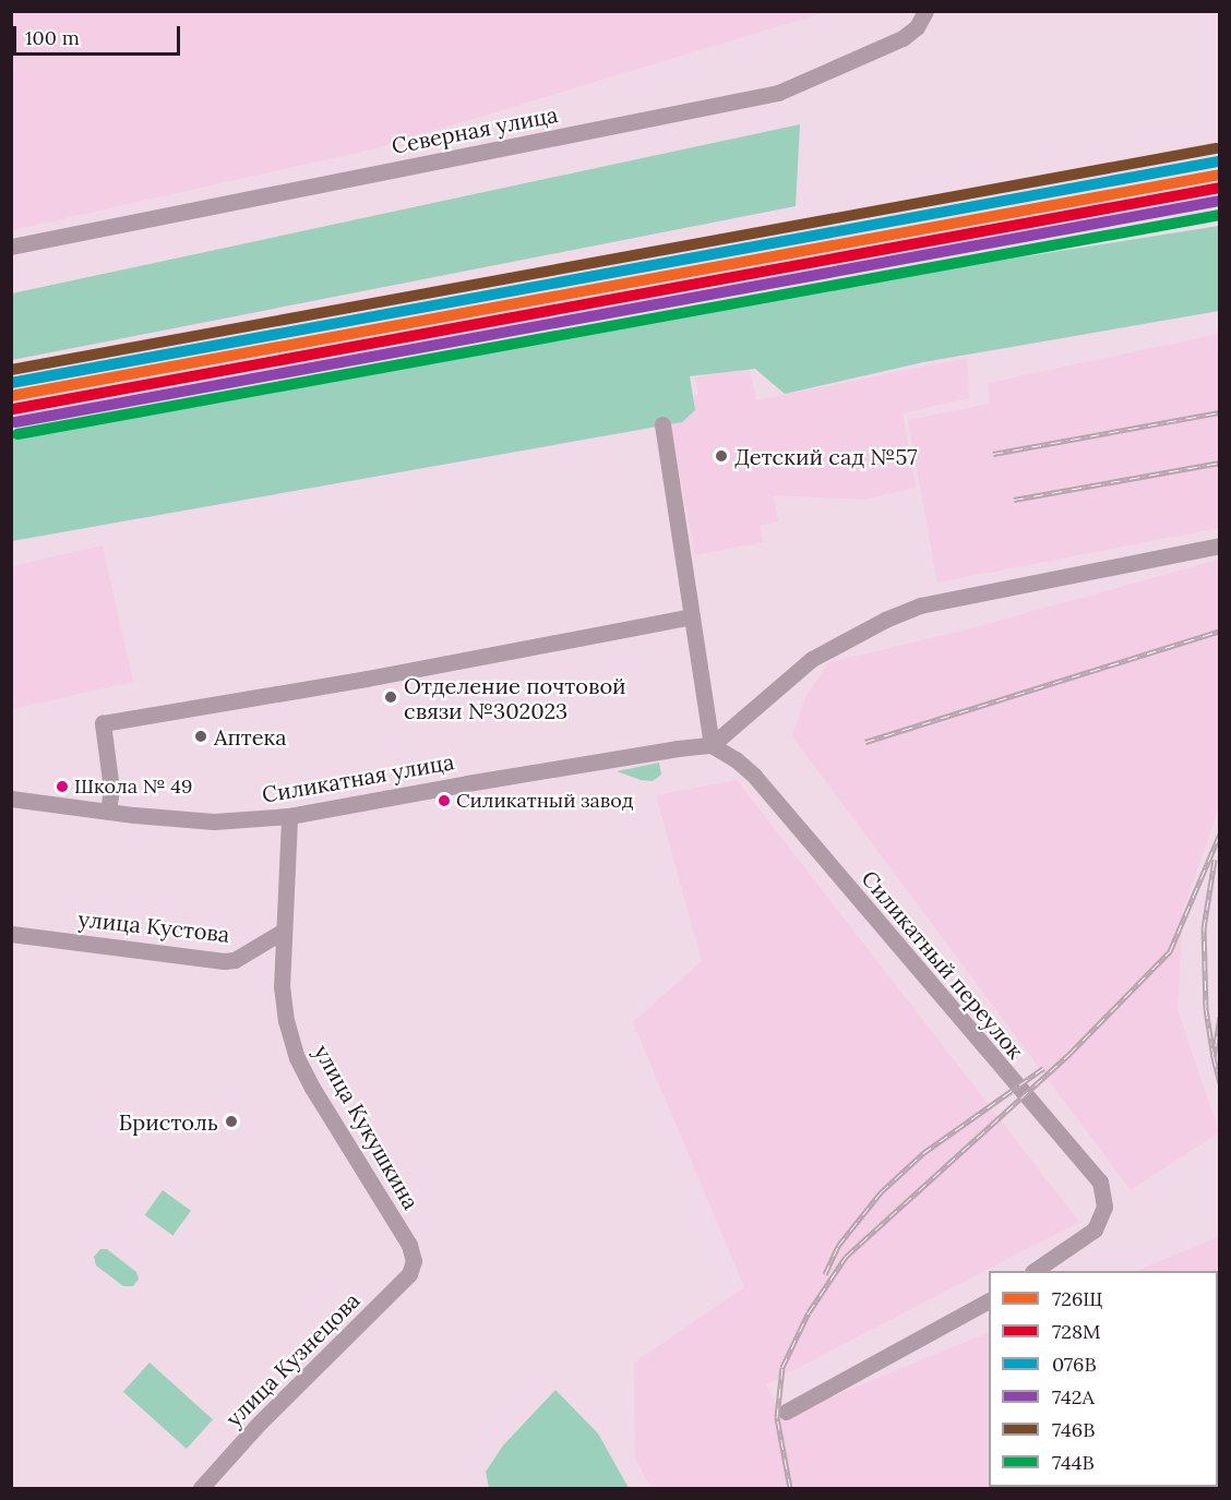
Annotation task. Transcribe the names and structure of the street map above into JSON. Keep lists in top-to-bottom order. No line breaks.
{"streets":{"street":["Северная улица","Силикатная улица","улица Кустова","Силикатный переулок","улица Кукушкина","улица Кузнецова"]},"crossings":[["Силикатная улица","Силикатный переулок"],["Силикатная улица","улица Кукушкина"],["улица Кустова","улица Кукушкина"],["улица Кукушкина","улица Кузнецова"]],"places":["Детский сад №57","Отделение почтовой связи №302023","Аптека","Школа № 49","Силикатный завод","Бристоль"],"lines":["transit line 746В","transit line 076В","transit line 726Щ","transit line 728М","transit line 742А","transit line 744В"],"legend":["726Щ","728М","076В","742А","746В","744В"],"scale_bar":"100 m"}
